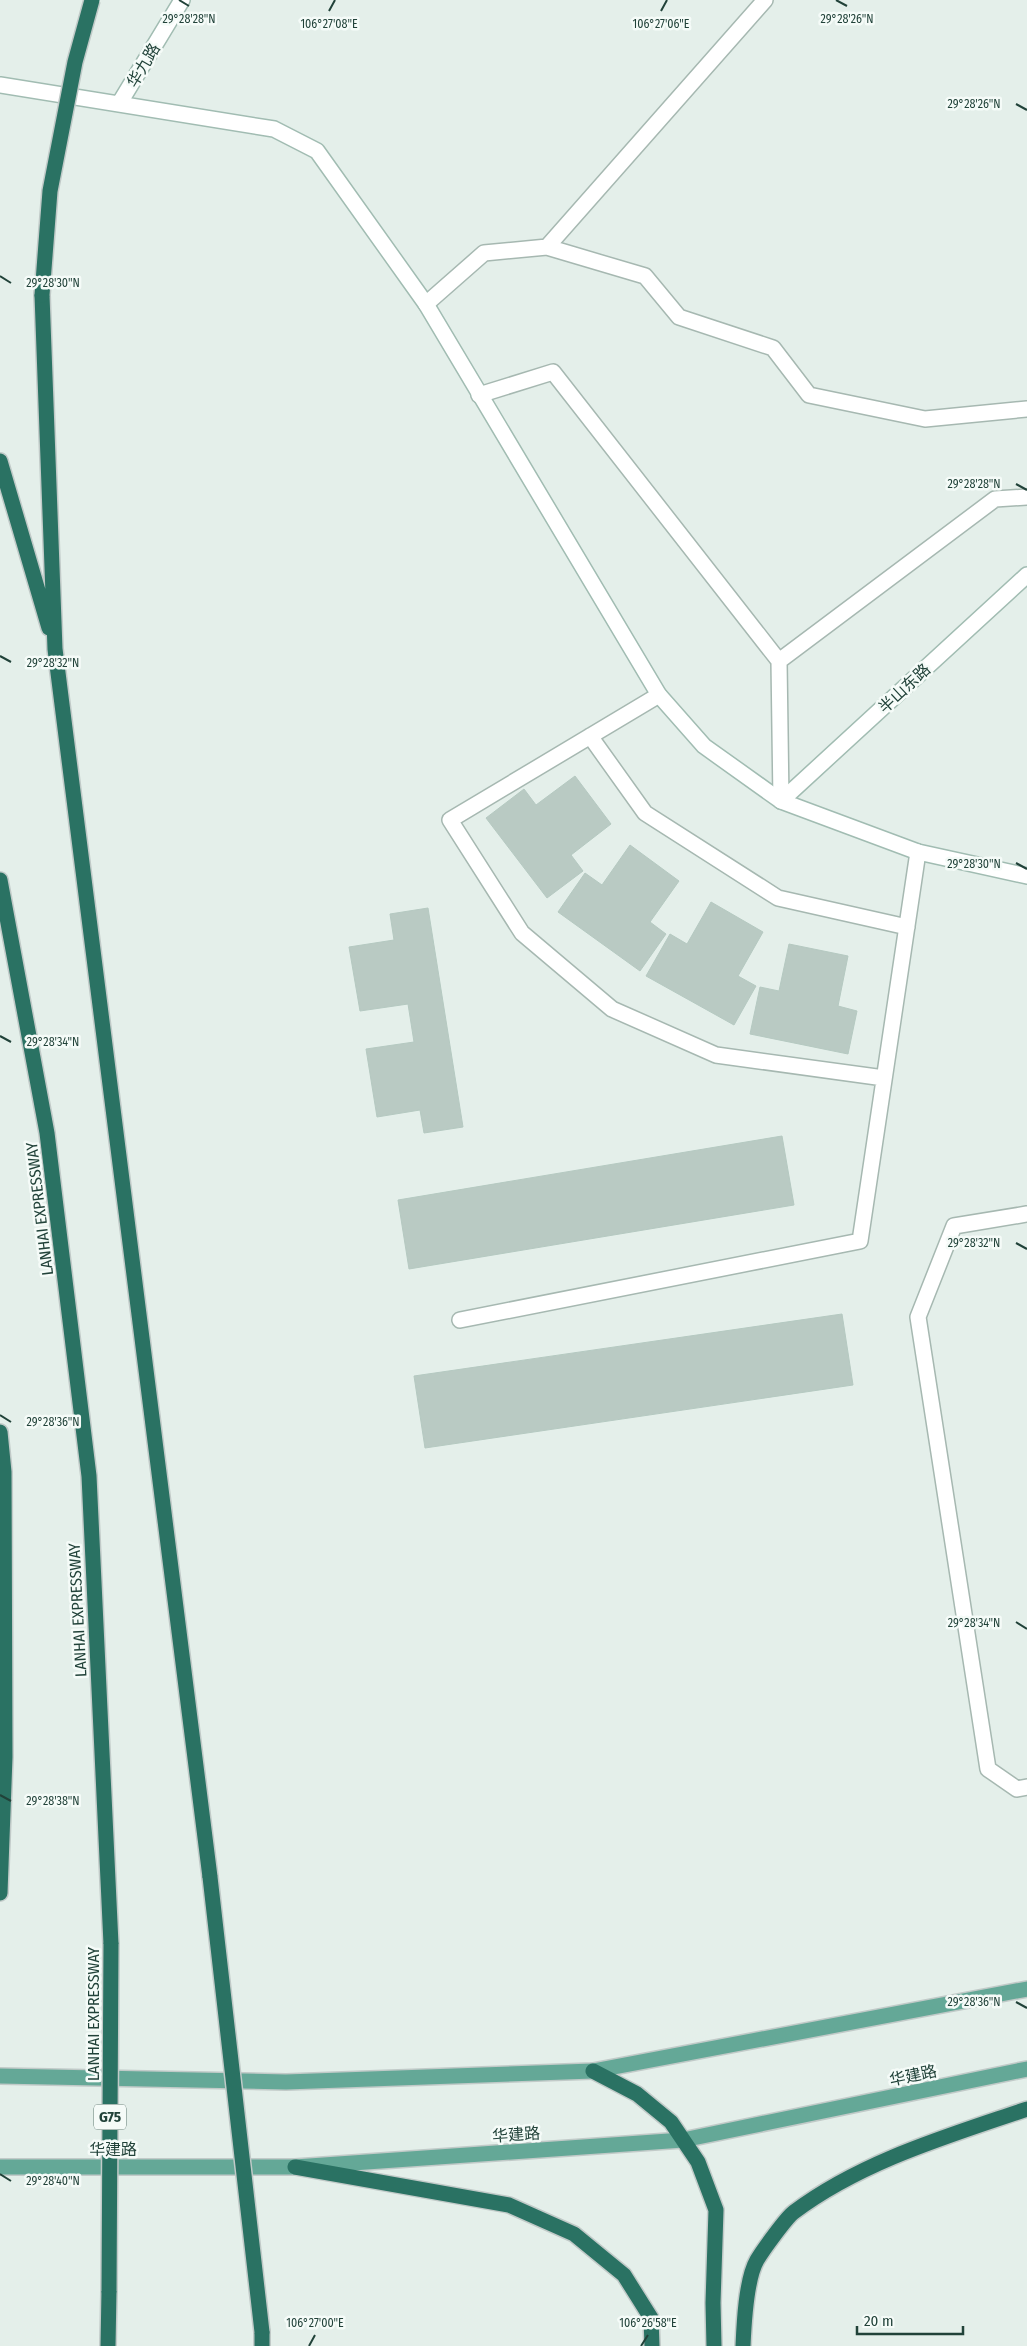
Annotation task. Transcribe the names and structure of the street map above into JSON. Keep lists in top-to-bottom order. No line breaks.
{"streets":{"highway":["LANHAI EXPRESSWAY","G75"],"main road":["华建路"],"street":["华九路","半山东路"]},"scale_bar":"20 m","coordinates":["29°28'28\"N","29°28'26\"N","106°27'08\"E","106°27'06\"E","29°28'30\"N","29°28'32\"N","29°28'34\"N","29°28'36\"N","29°28'38\"N","29°28'40\"N","106°27'00\"E","106°26'58\"E"]}
